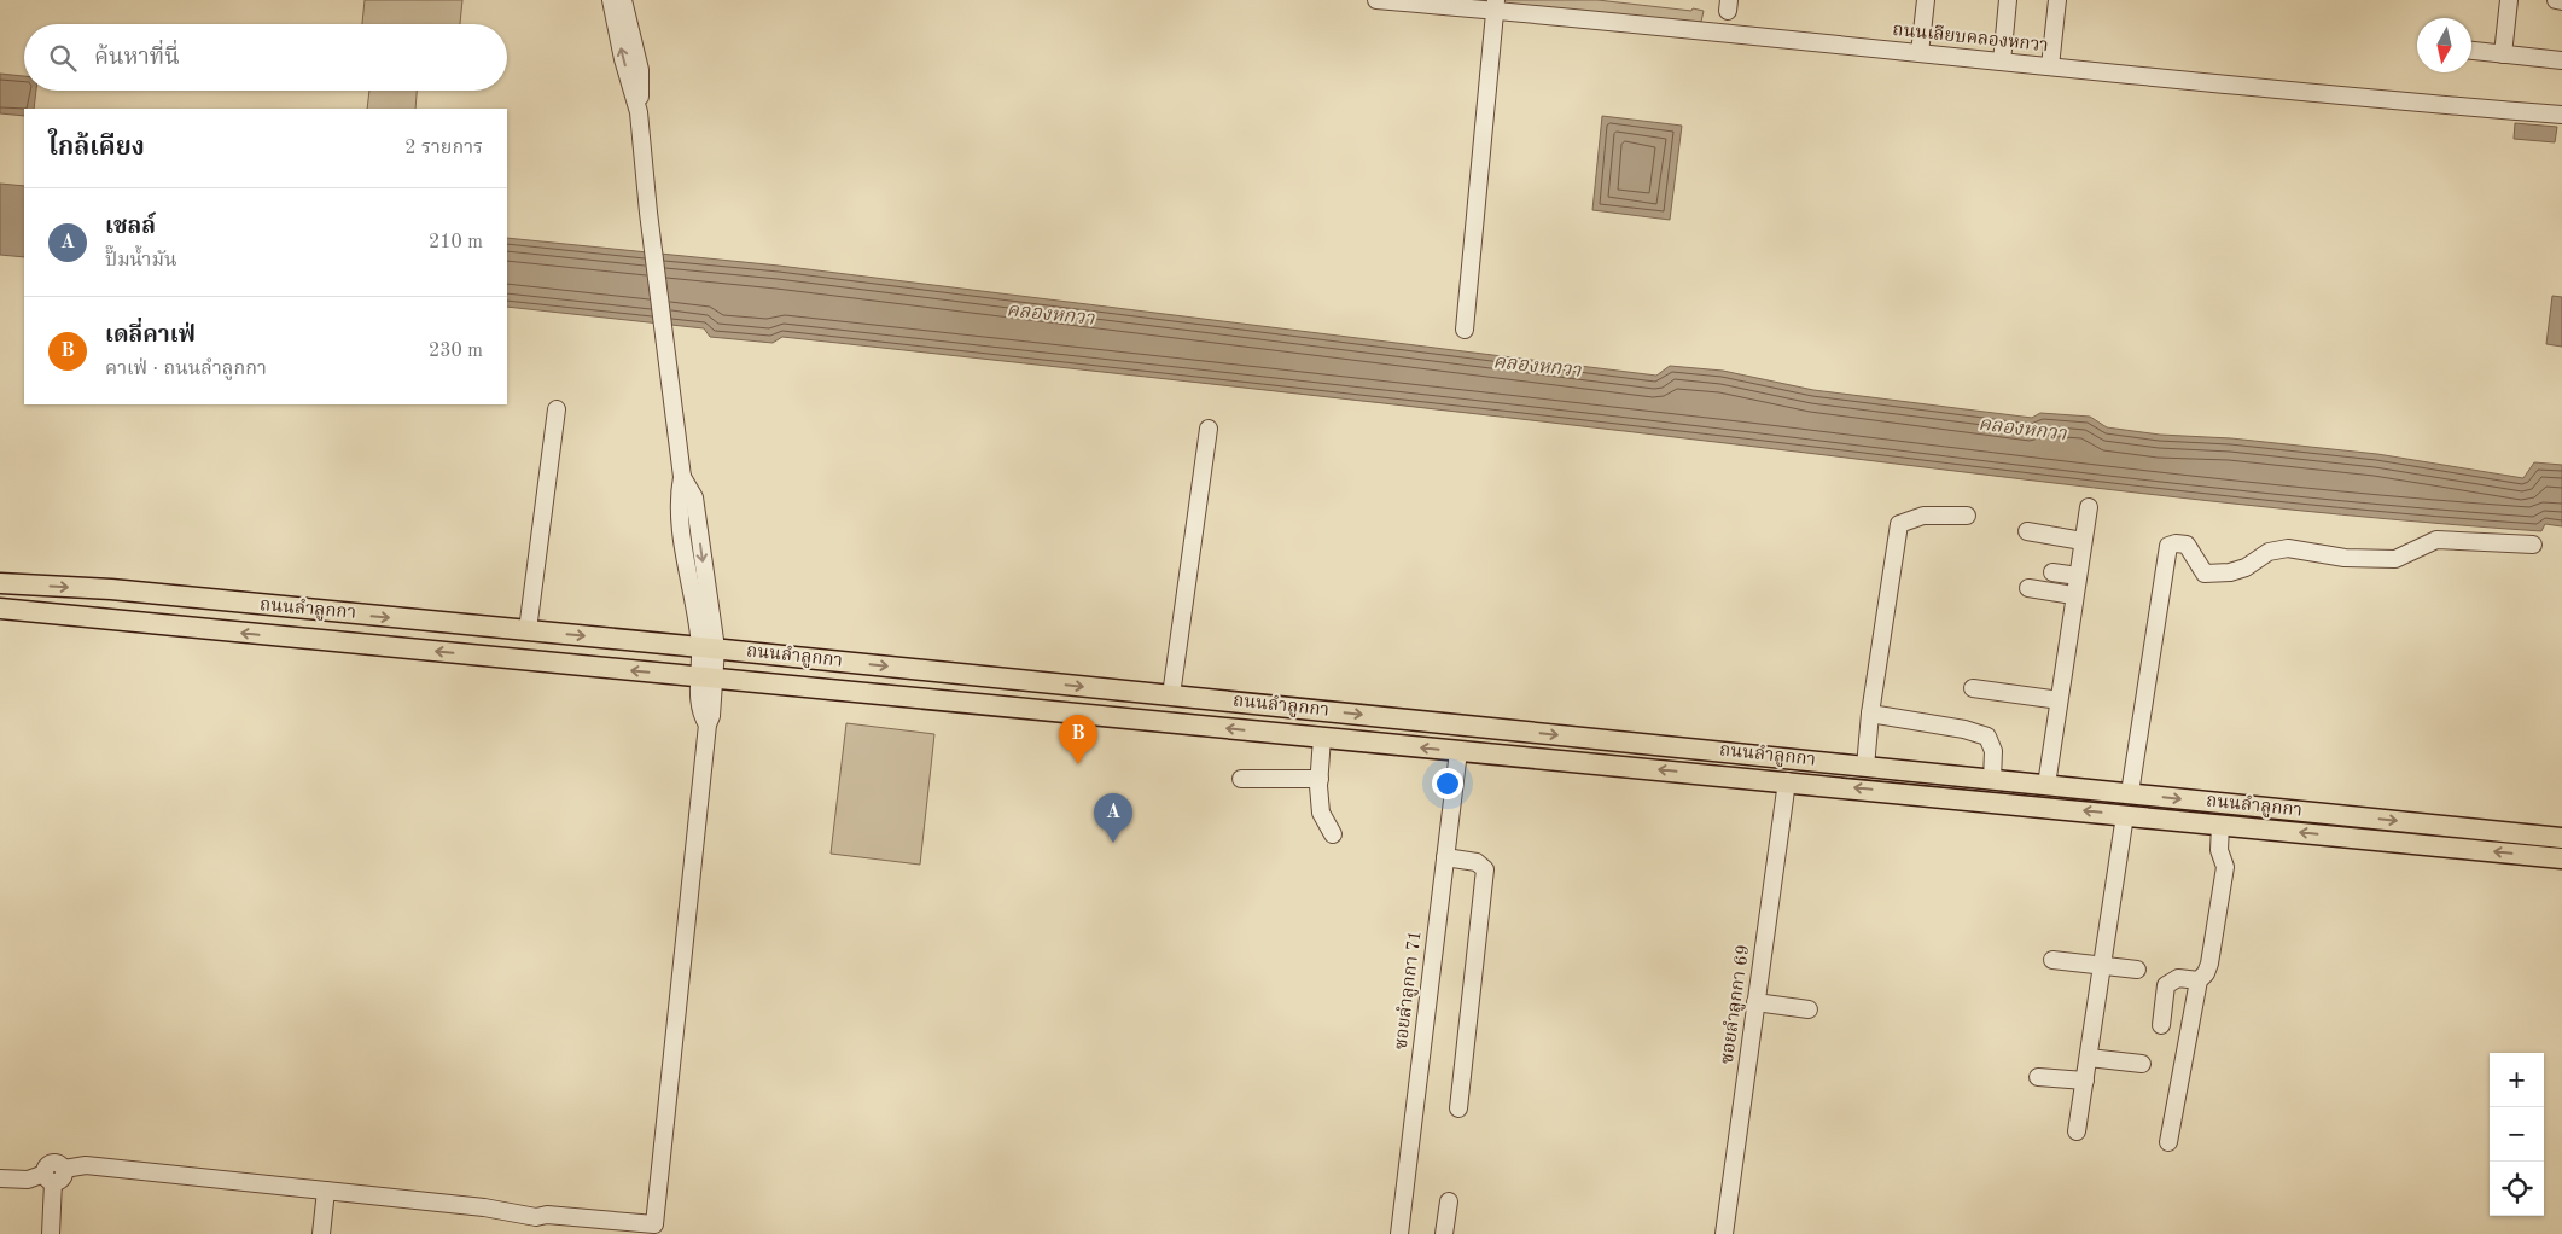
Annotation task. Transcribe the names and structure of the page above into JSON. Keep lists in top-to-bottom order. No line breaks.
{"streets":{"main road":["ถนนลำลูกกา"],"street":["ถนนเลียบคลองหกวา","ซอยลำลูกกา 71","ซอยลำลูกกา 69"]},"crossings":[["ถนนลำลูกกา","ซอยลำลูกกา 71"],["ถนนลำลูกกา","ซอยลำลูกกา 69"]],"water":["คลองหกวา"],"north":"bottom","page":{"search":"ค้นหาที่นี่","heading":["ใกล้เคียง","2 รายการ"],"list":[{"mark":"A","name":"เชลล์","note":"ปั๊มน้ำมัน","value":"210 m"},{"mark":"B","name":"เดลี่คาเฟ่","note":"คาเฟ่ · ถนนลำลูกกา","value":"230 m"}],"pins":["B","A"],"map_buttons":["+","−"]}}
